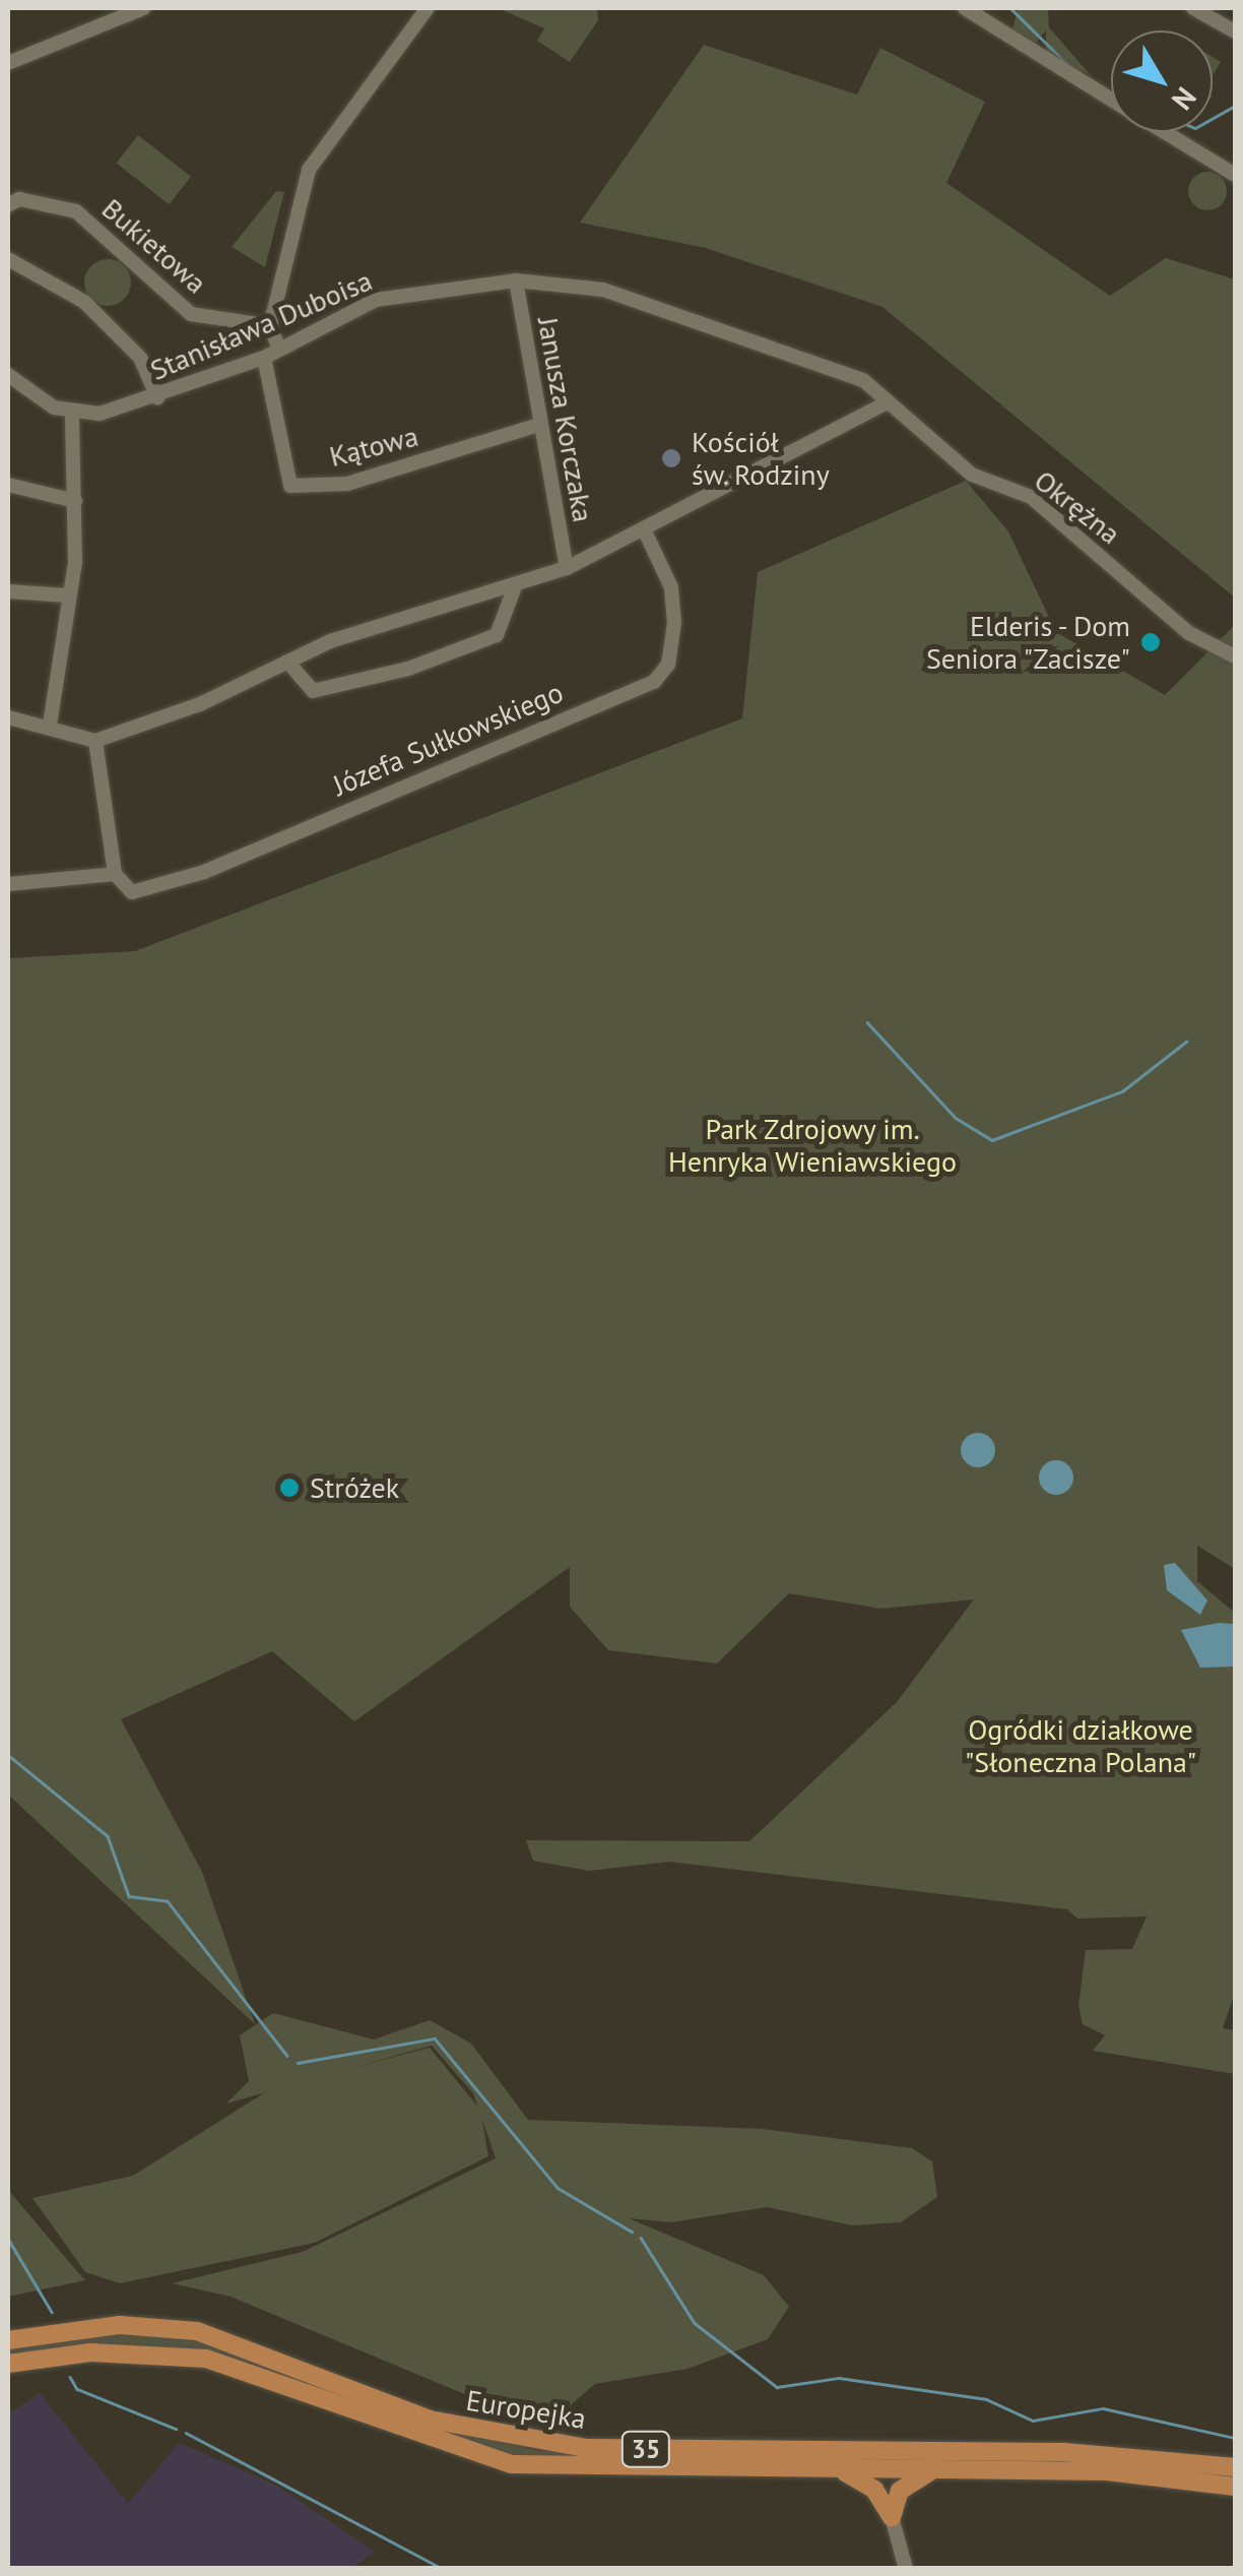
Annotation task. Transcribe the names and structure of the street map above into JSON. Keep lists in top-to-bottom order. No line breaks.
{"streets":{"main road":["Europejka","35"],"street":["Bukietowa","Stanisława Duboisa","Janusza Korczaka","Kątowa","Okrężna","Józefa Sułkowskiego"]},"crossings":[["Stanisława Duboisa","Janusza Korczaka"],["Stanisława Duboisa","Kątowa"],["Stanisława Duboisa","Okrężna"],["Janusza Korczaka","Kątowa"]],"parks":["Park Zdrojowy im. Henryka Wieniawskiego","Ogródki działkowe \"Słoneczna Polana\""],"places":["Kościół św. Rodziny","Elderis - Dom Seniora \"Zacisze\"","Stróżek"],"north":"bottom right"}
